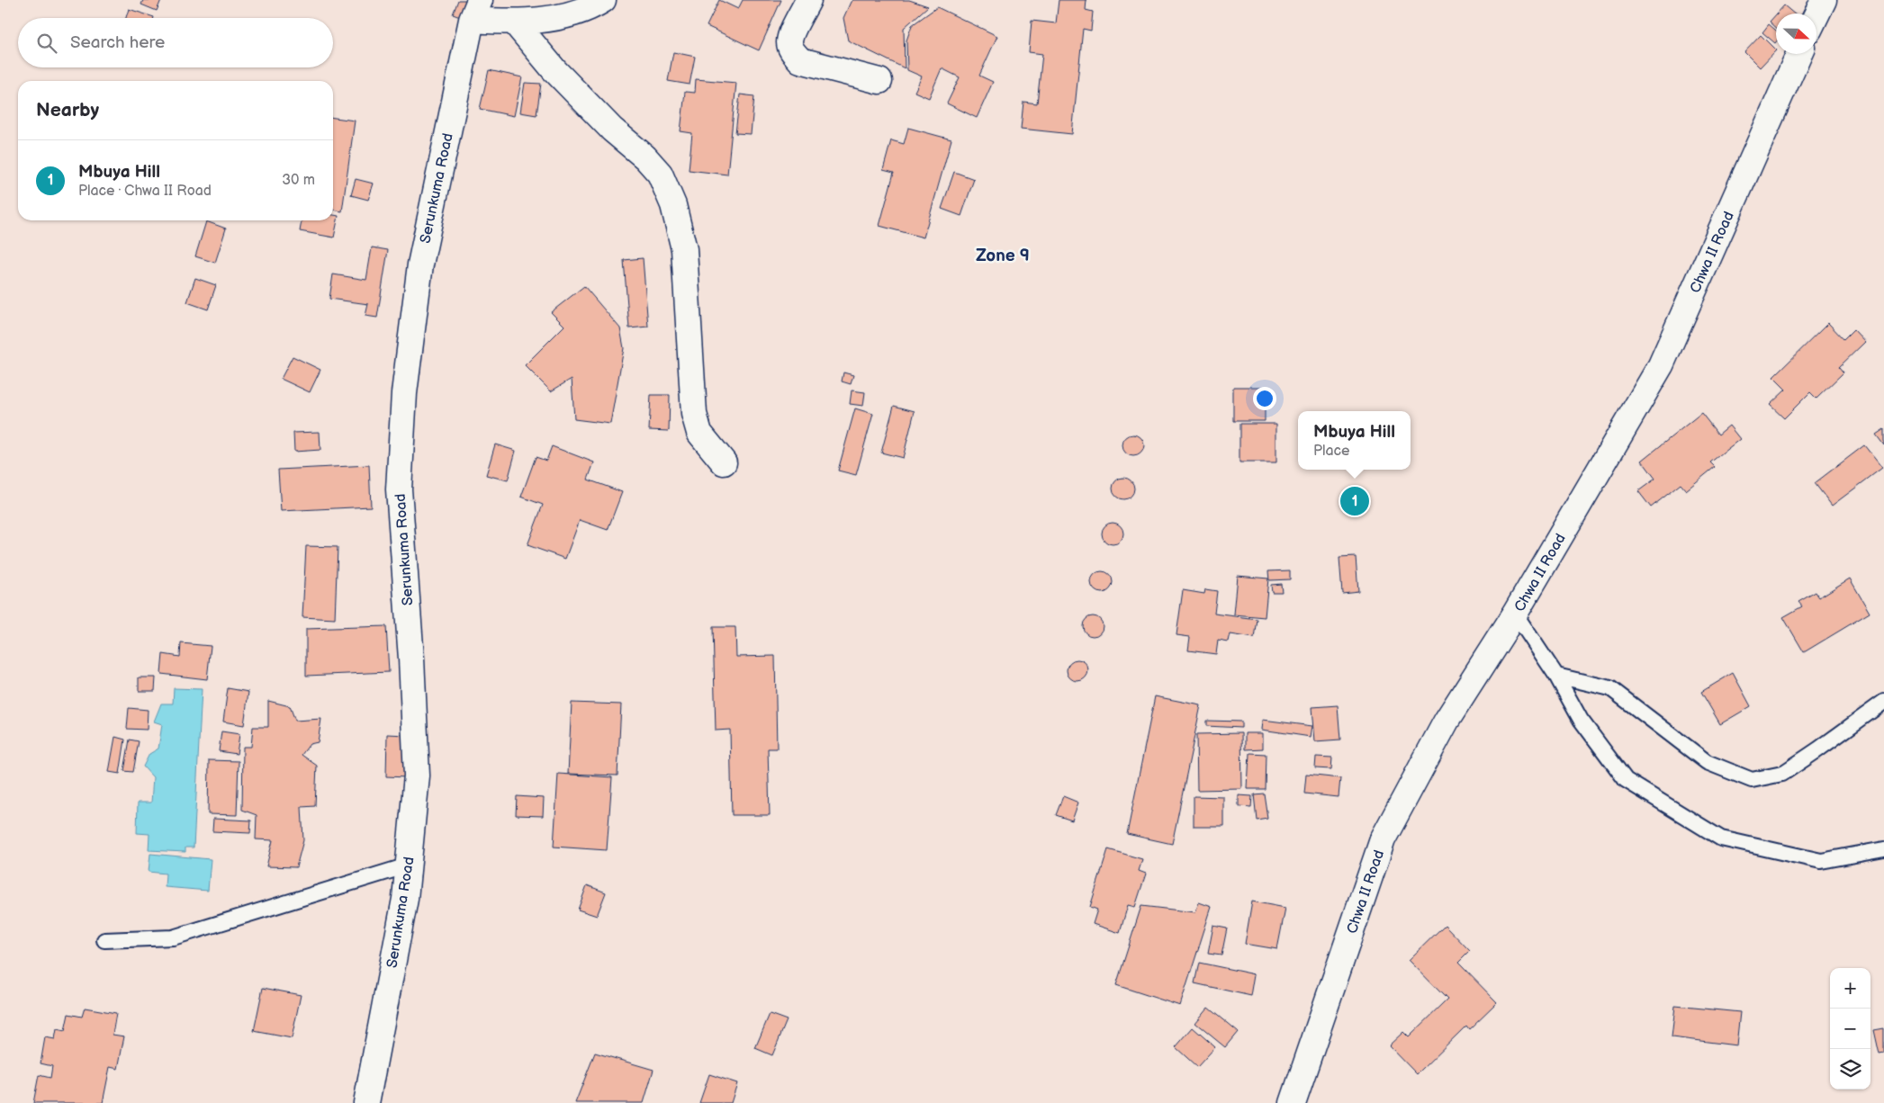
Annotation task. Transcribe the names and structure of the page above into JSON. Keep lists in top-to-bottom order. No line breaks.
{"streets":{"street":["Serunkuma Road","Chwa II Road"]},"districts":["Zone 9"],"north":"right","page":{"search":"Search here","heading":"Nearby","list":[{"mark":"1","name":"Mbuya Hill","note":"Place · Chwa II Road","value":"30 m"}],"popup":["Mbuya Hill","Place"],"pins":"1","map_buttons":["+","−"]}}
